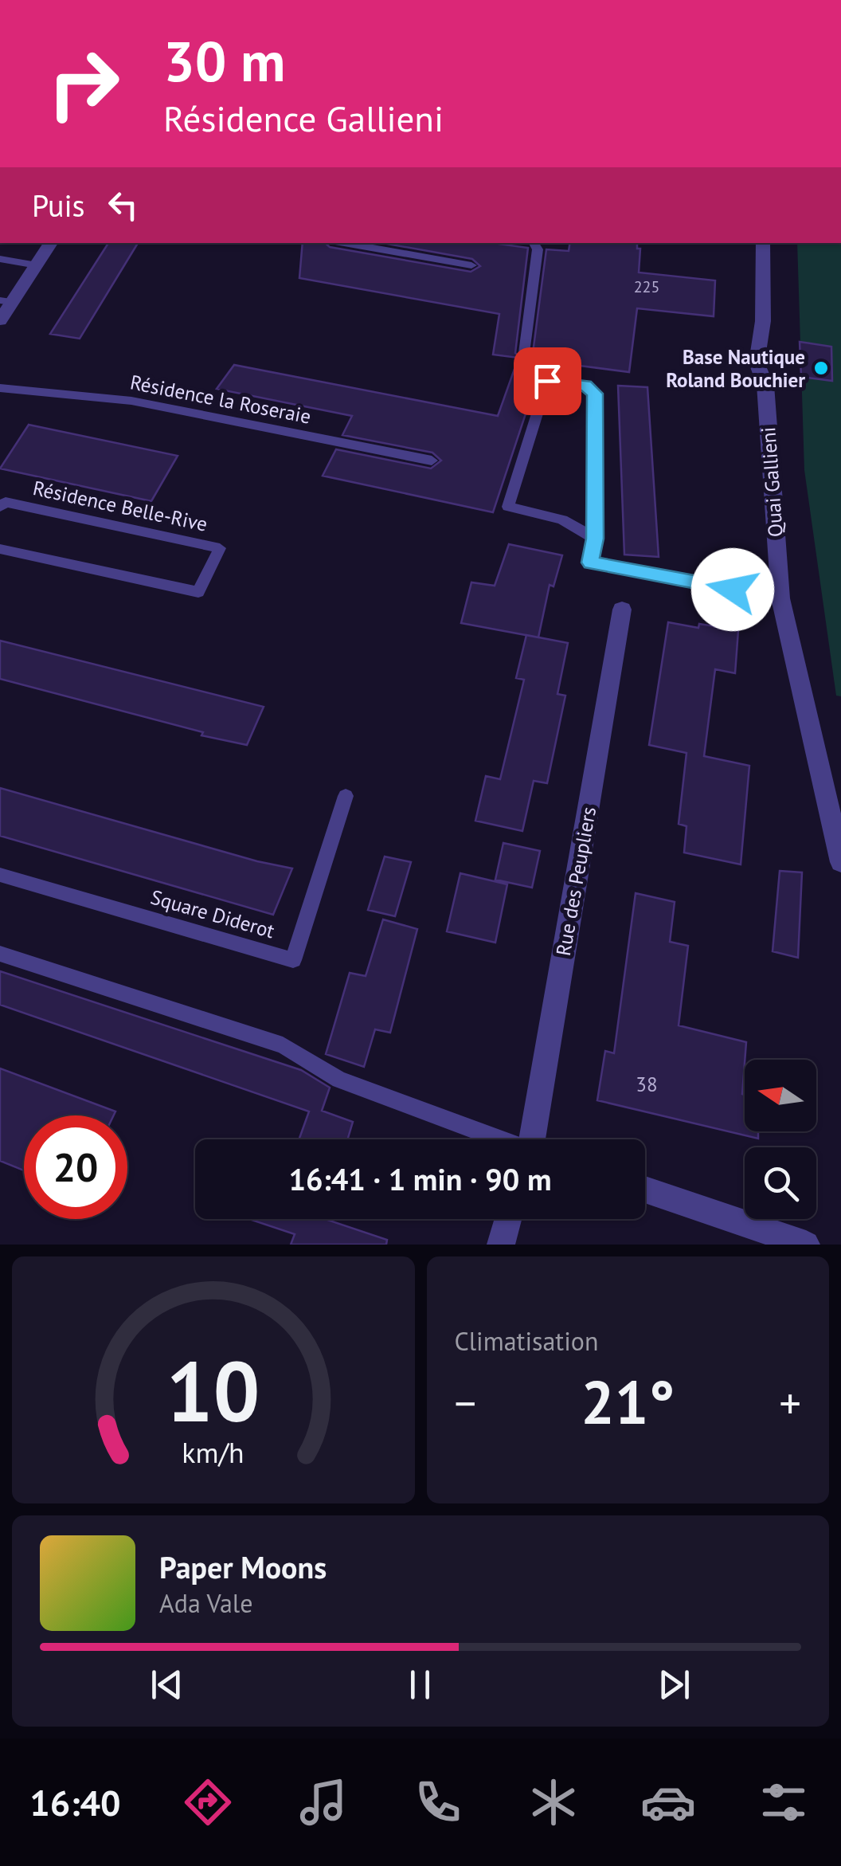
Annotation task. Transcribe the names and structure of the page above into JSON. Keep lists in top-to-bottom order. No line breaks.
{"streets":{"street":["Quai Gallieni","Rue des Peupliers"],"lane":["Résidence la Roseraie","Résidence Belle-Rive","Square Diderot"]},"places":["Base Nautique Roland Bouchier"],"house_numbers":["225","38"],"north":"left","page":{"turn":["30 m","Résidence Gallieni"],"then":"Puis","limit":"20","trip":"16:41 · 1 min · 90 m","tile":"Climatisation","heat":["−","21°","+"],"song":["Paper Moons","Ada Vale"],"tabs":"16:40","gauge":["10","km/h"]}}
